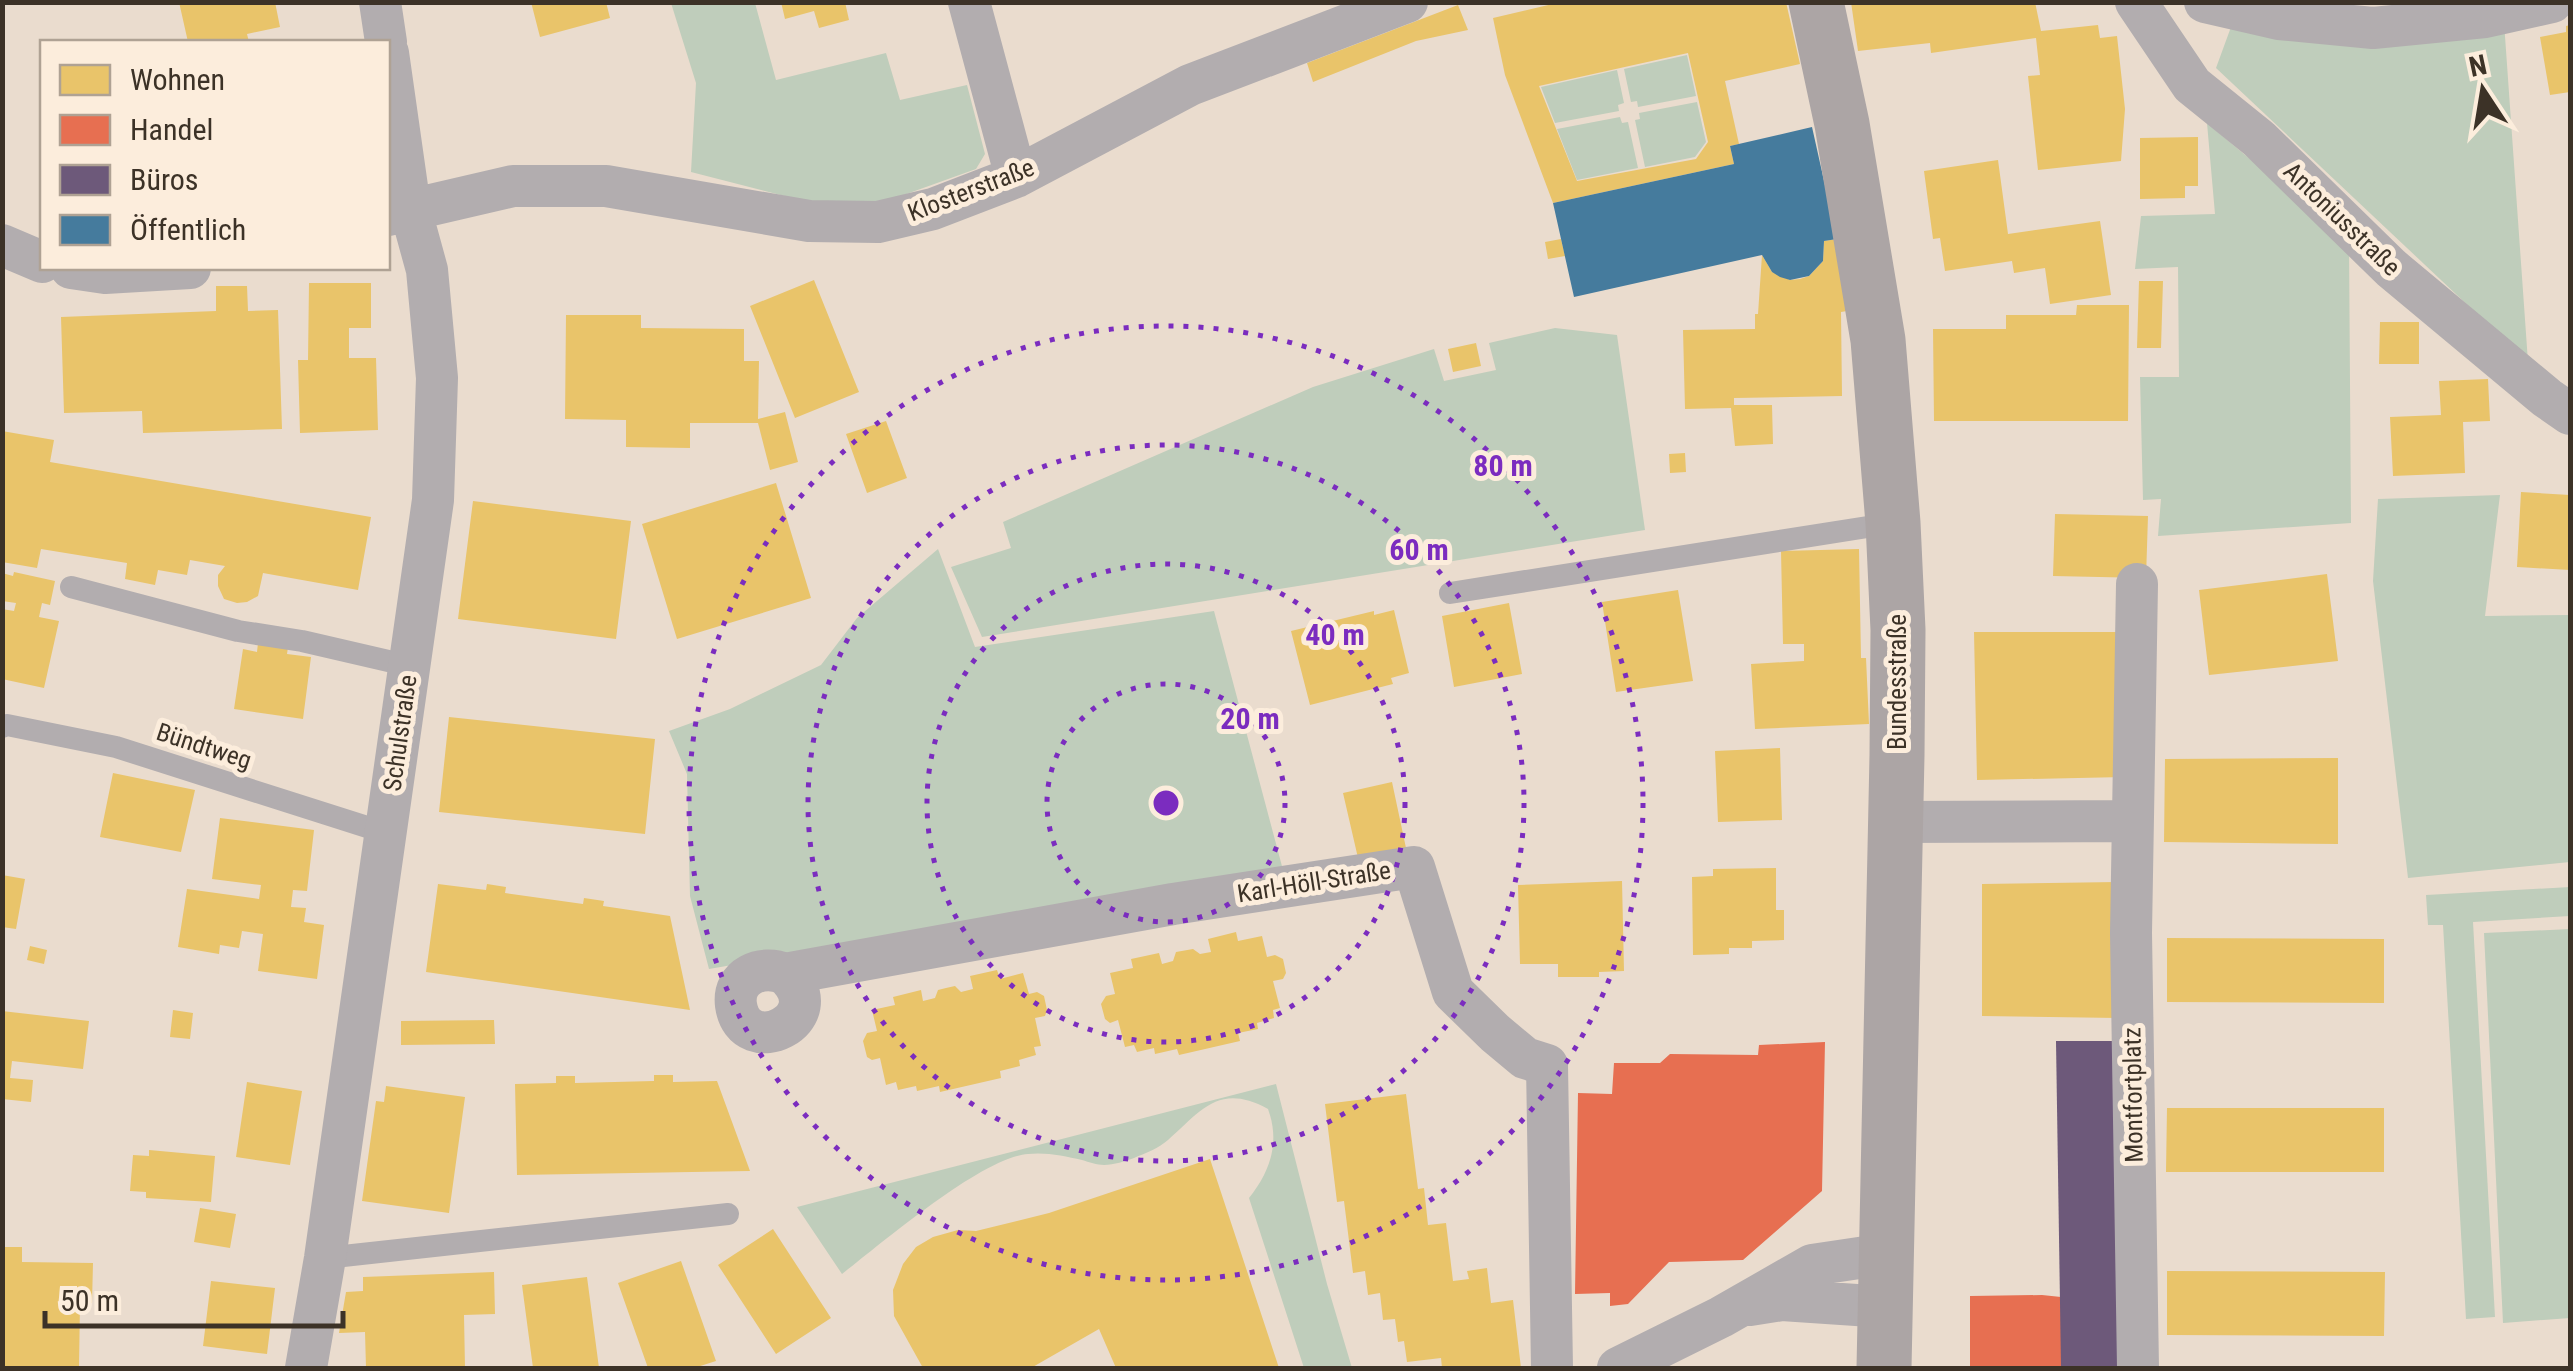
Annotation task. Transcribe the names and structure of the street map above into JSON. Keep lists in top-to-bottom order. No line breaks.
{"streets":{"main road":["Bundesstraße"],"street":["Klosterstraße","Antoniusstraße","Schulstraße","Karl-Höll-Straße","Montfortplatz"],"lane":["Bündtweg"]},"crossings":[["Klosterstraße","Schulstraße"],["Schulstraße","Bündtweg"]],"legend":["Wohnen","Handel","Büros","Öffentlich"],"scale_bar":"50 m","north":"top","rings":["80 m","60 m","40 m","20 m"]}
